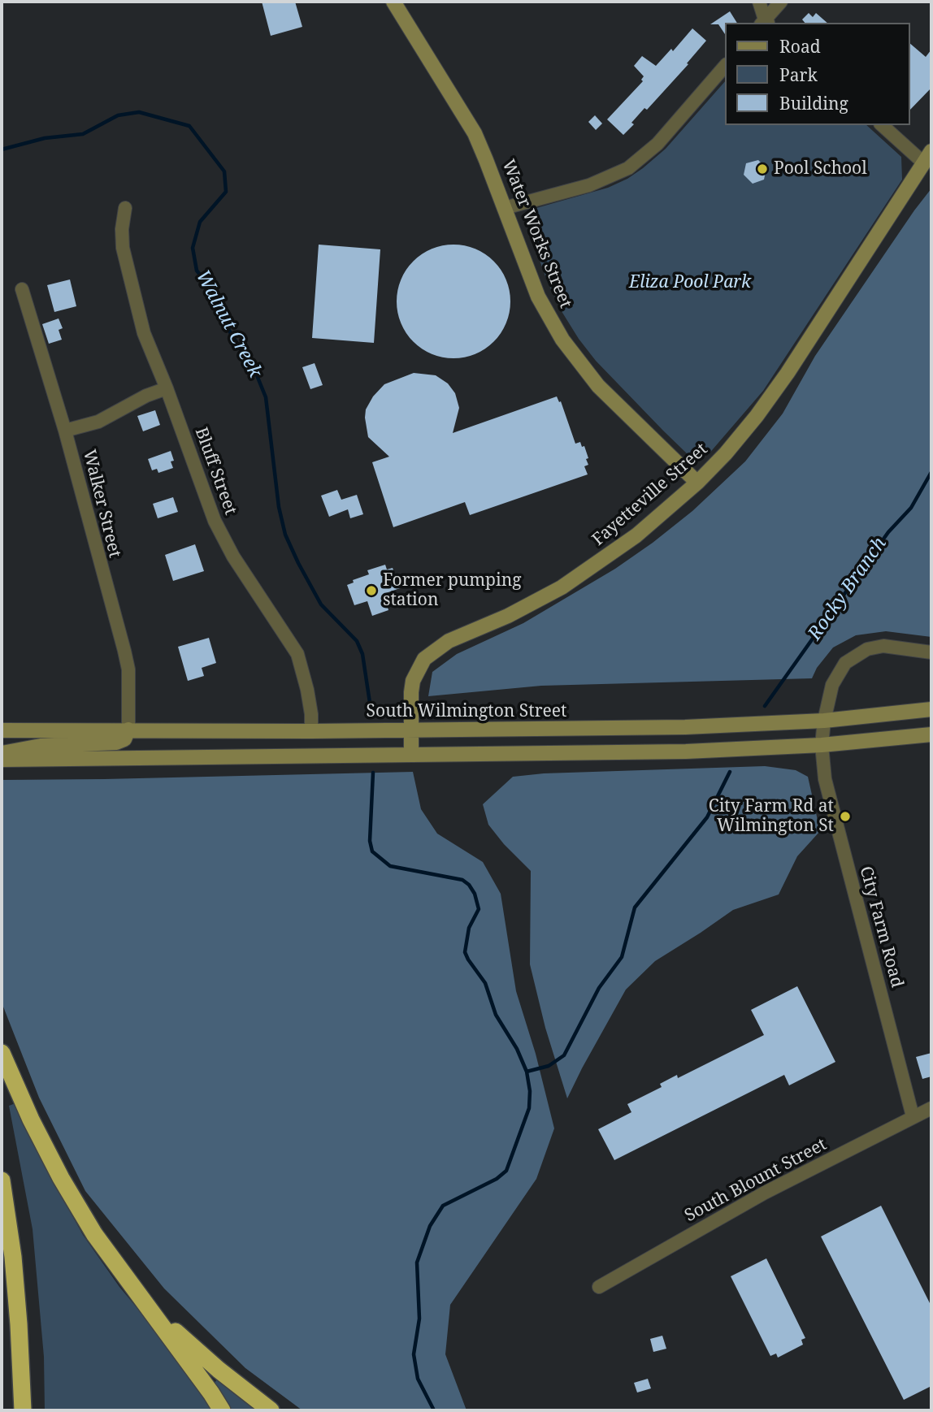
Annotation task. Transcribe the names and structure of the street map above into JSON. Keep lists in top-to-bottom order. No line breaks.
{"streets":{"main road":["Water Works Street","Fayetteville Street","South Wilmington Street"],"street":["Bluff Street","Walker Street","City Farm Road","South Blount Street"]},"crossings":[["Water Works Street","Fayetteville Street"],["Bluff Street","South Wilmington Street"],["Fayetteville Street","South Wilmington Street"],["Walker Street","South Wilmington Street"],["South Wilmington Street","City Farm Road"],["City Farm Road","South Blount Street"]],"water":["Walnut Creek","Rocky Branch"],"parks":["Eliza Pool Park"],"places":["Pool School","Former pumping station","City Farm Rd at Wilmington St"],"legend":["Road","Park","Building"]}
